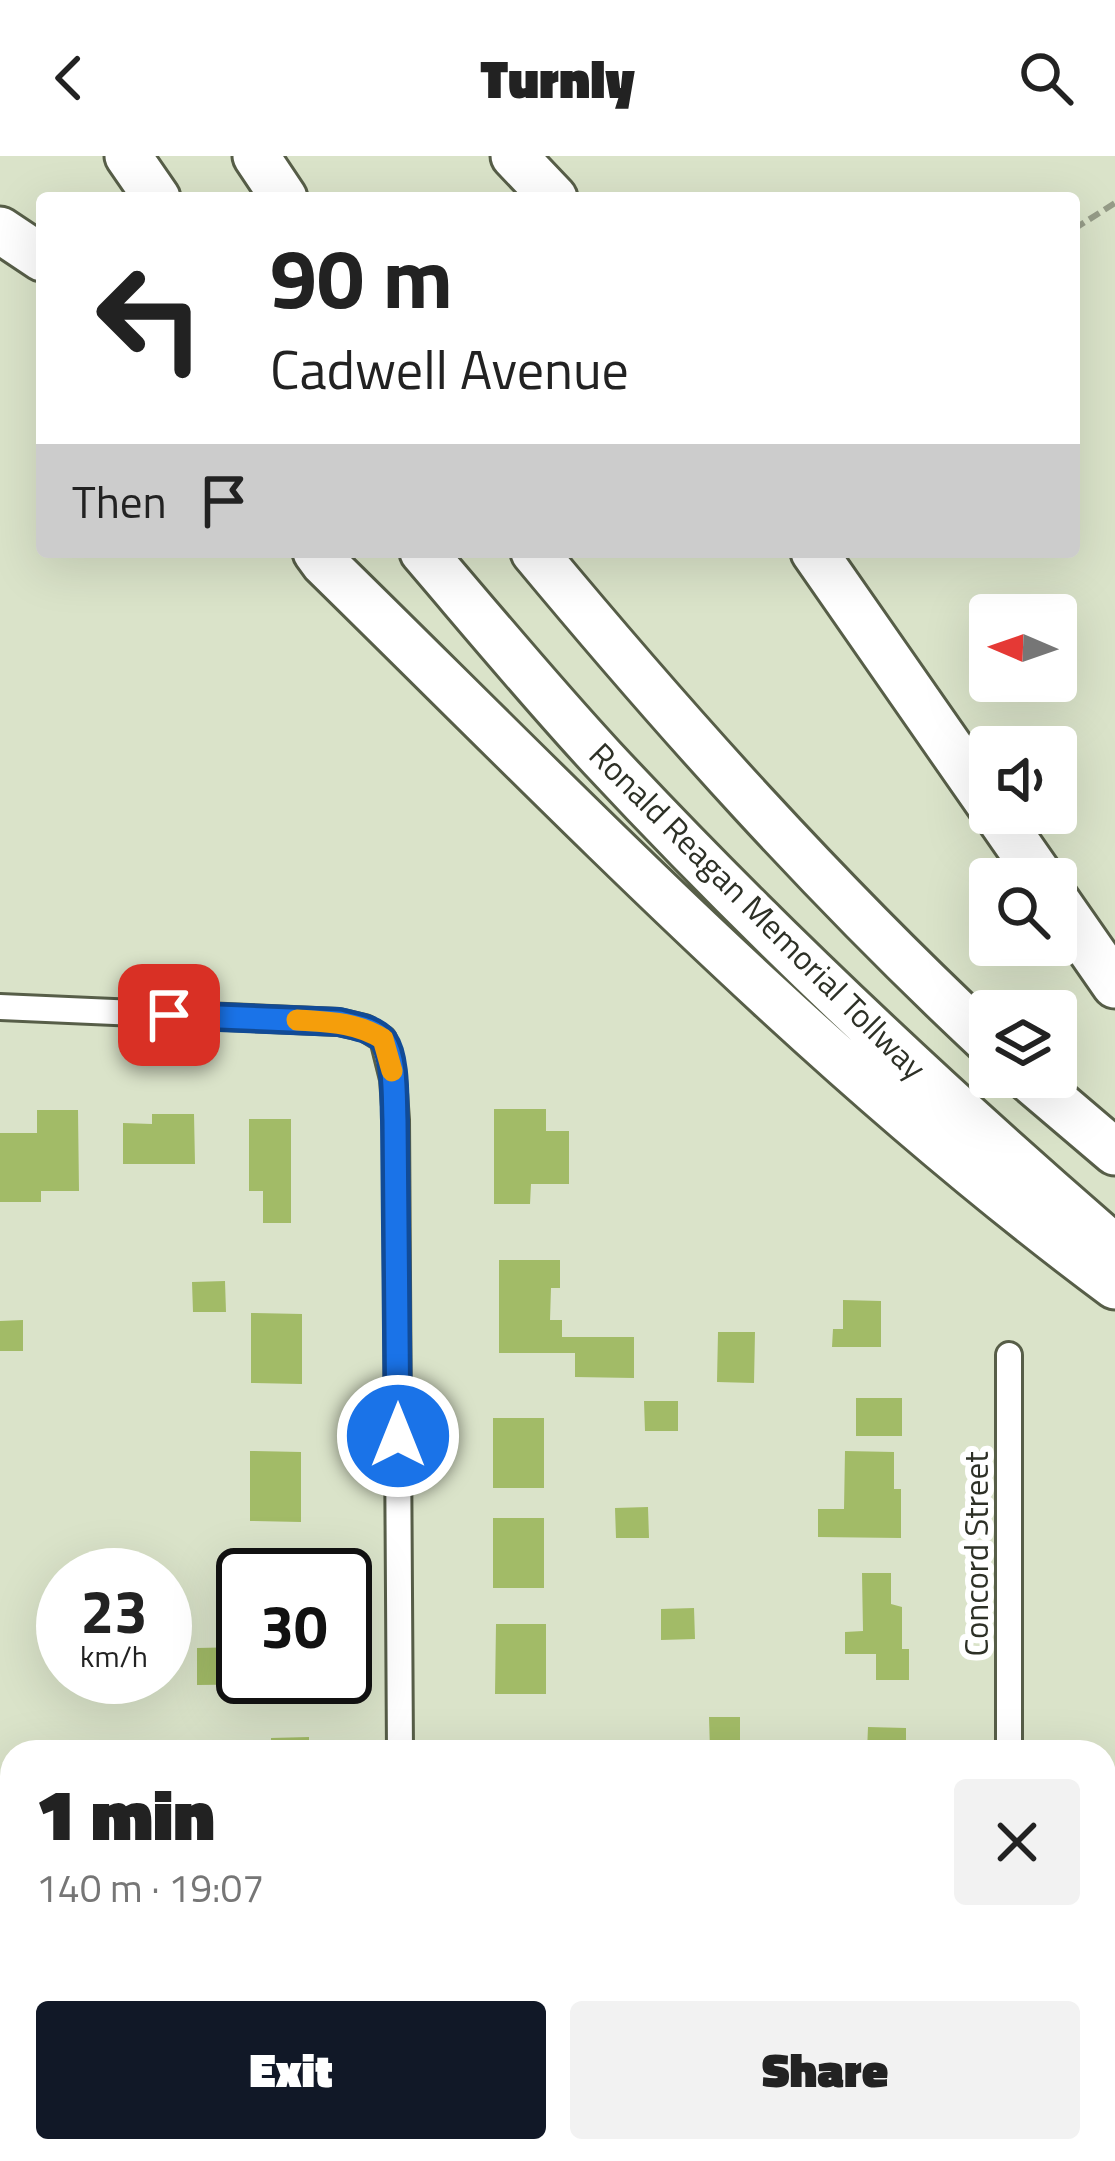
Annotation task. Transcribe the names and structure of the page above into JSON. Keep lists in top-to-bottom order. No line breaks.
{"streets":{"highway":["Ronald Reagan Memorial Tollway"],"street":["Concord Street"]},"north":"left","page":{"header":"Turnly","turn":["90 m","Cadwell Avenue"],"then":"Then","speed":"23 km/h","limit":"30","heading":["1 min","140 m · 19:07"],"buttons":["Exit","Share"]}}
